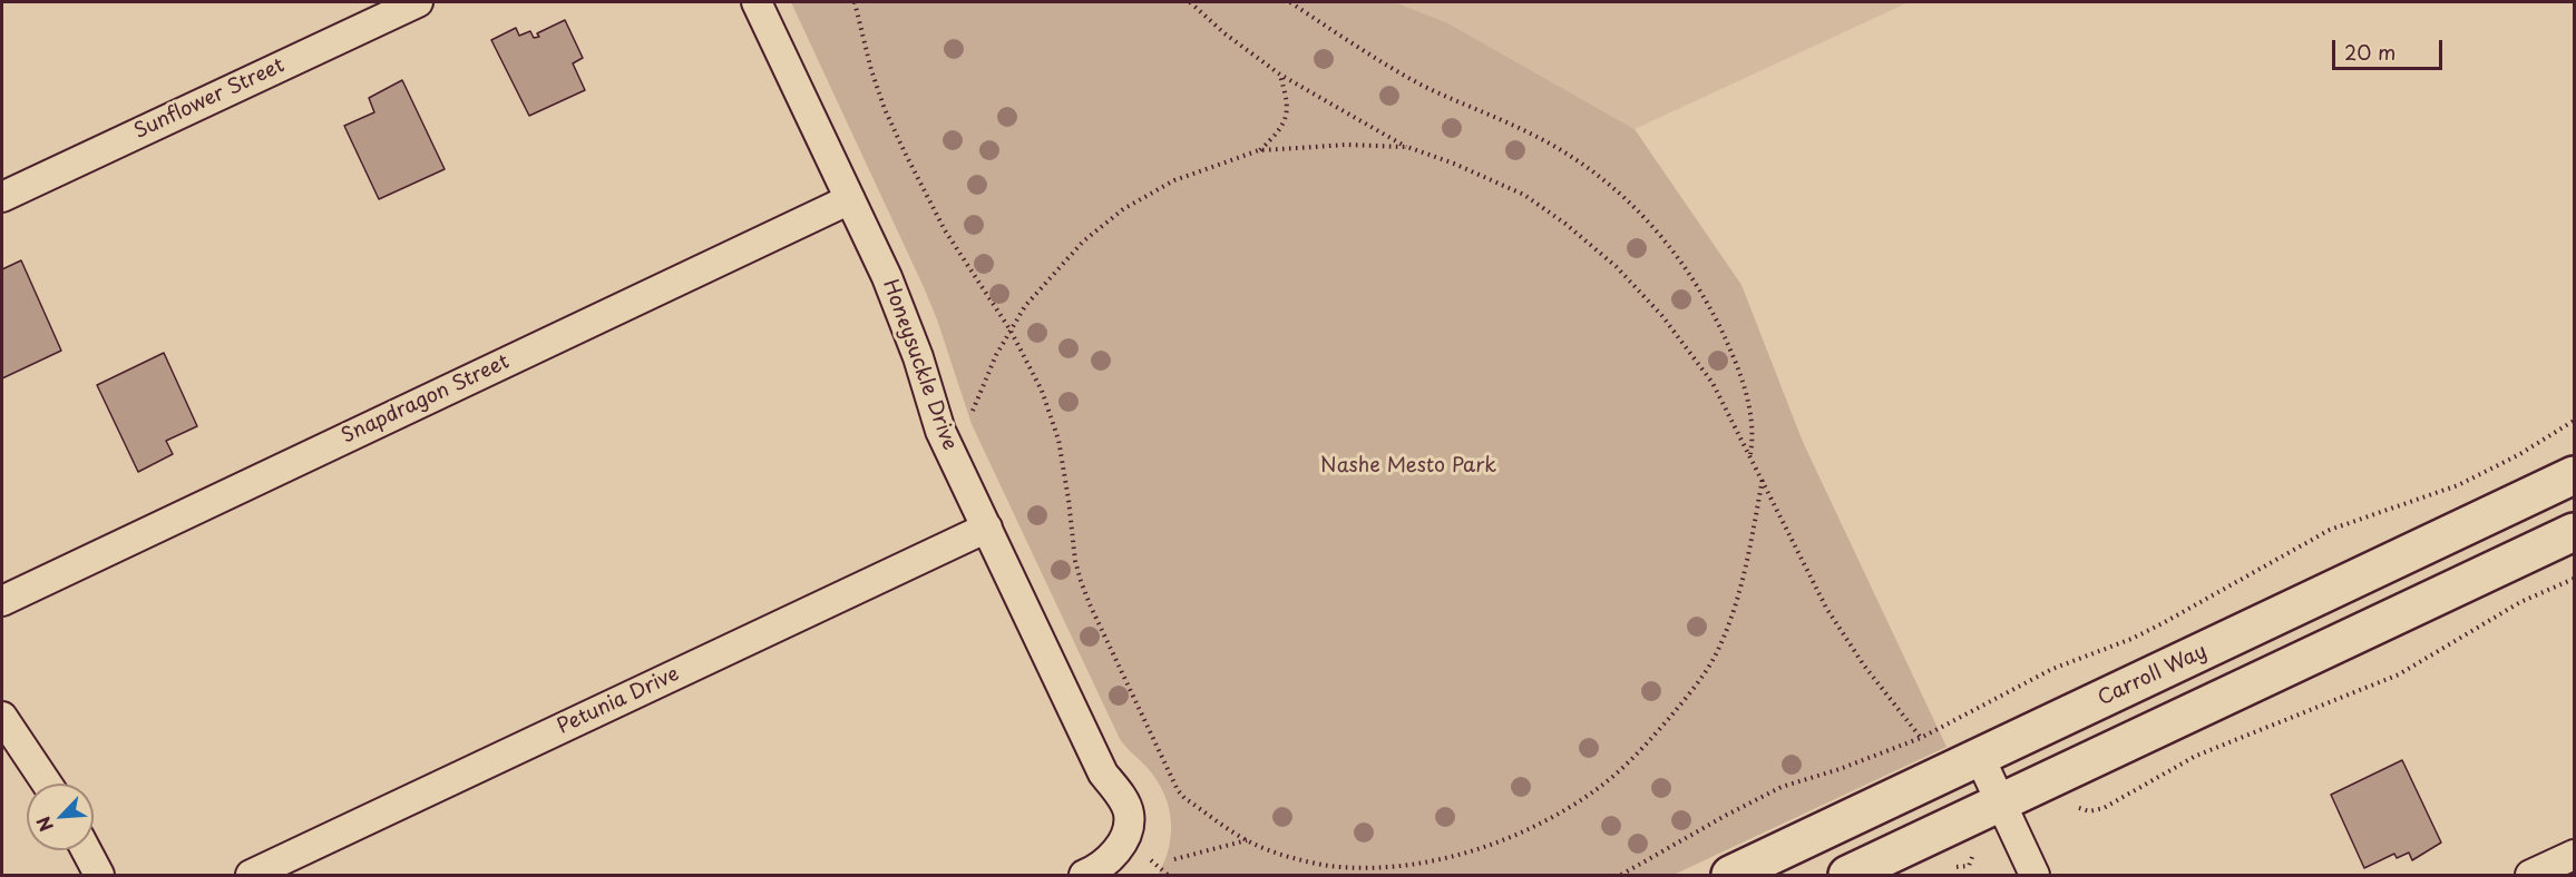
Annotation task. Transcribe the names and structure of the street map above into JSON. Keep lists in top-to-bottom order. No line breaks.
{"streets":{"street":["Sunflower Street","Honeysuckle Drive","Snapdragon Street","Carroll Way","Petunia Drive"]},"crossings":[["Honeysuckle Drive","Snapdragon Street"],["Honeysuckle Drive","Petunia Drive"]],"parks":["Nashe Mesto Park"],"scale_bar":"20 m","north":"bottom left"}
